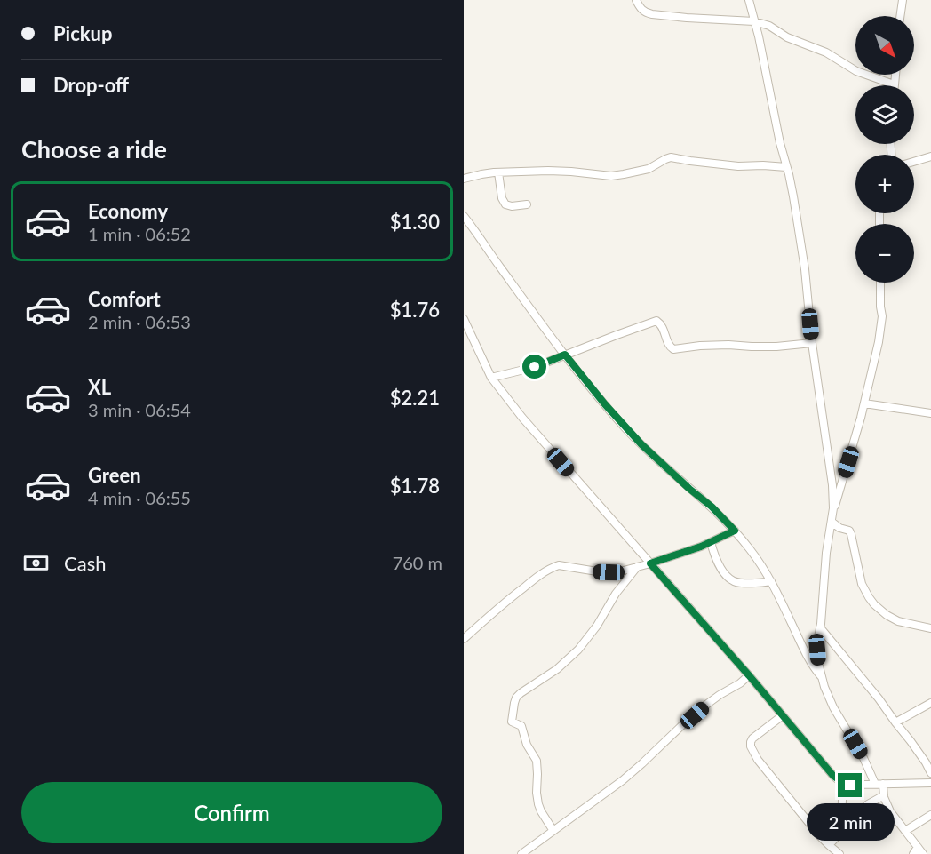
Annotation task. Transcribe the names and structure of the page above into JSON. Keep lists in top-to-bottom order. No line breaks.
{"north":"bottom right","page":{"banner":["Pickup","Drop-off"],"map_buttons":["+","−"],"heading":"Choose a ride","list":[{"name":"Economy","note":"1 min · 06:52","value":"$1.30"},{"name":"Comfort","note":"2 min · 06:53","value":"$1.76"},{"name":"XL","note":"3 min · 06:54","value":"$2.21"},{"name":"Green","note":"4 min · 06:55","value":"$1.78"}],"pay":["Cash","760 m"],"buttons":"Confirm","bubble":"2 min"}}
